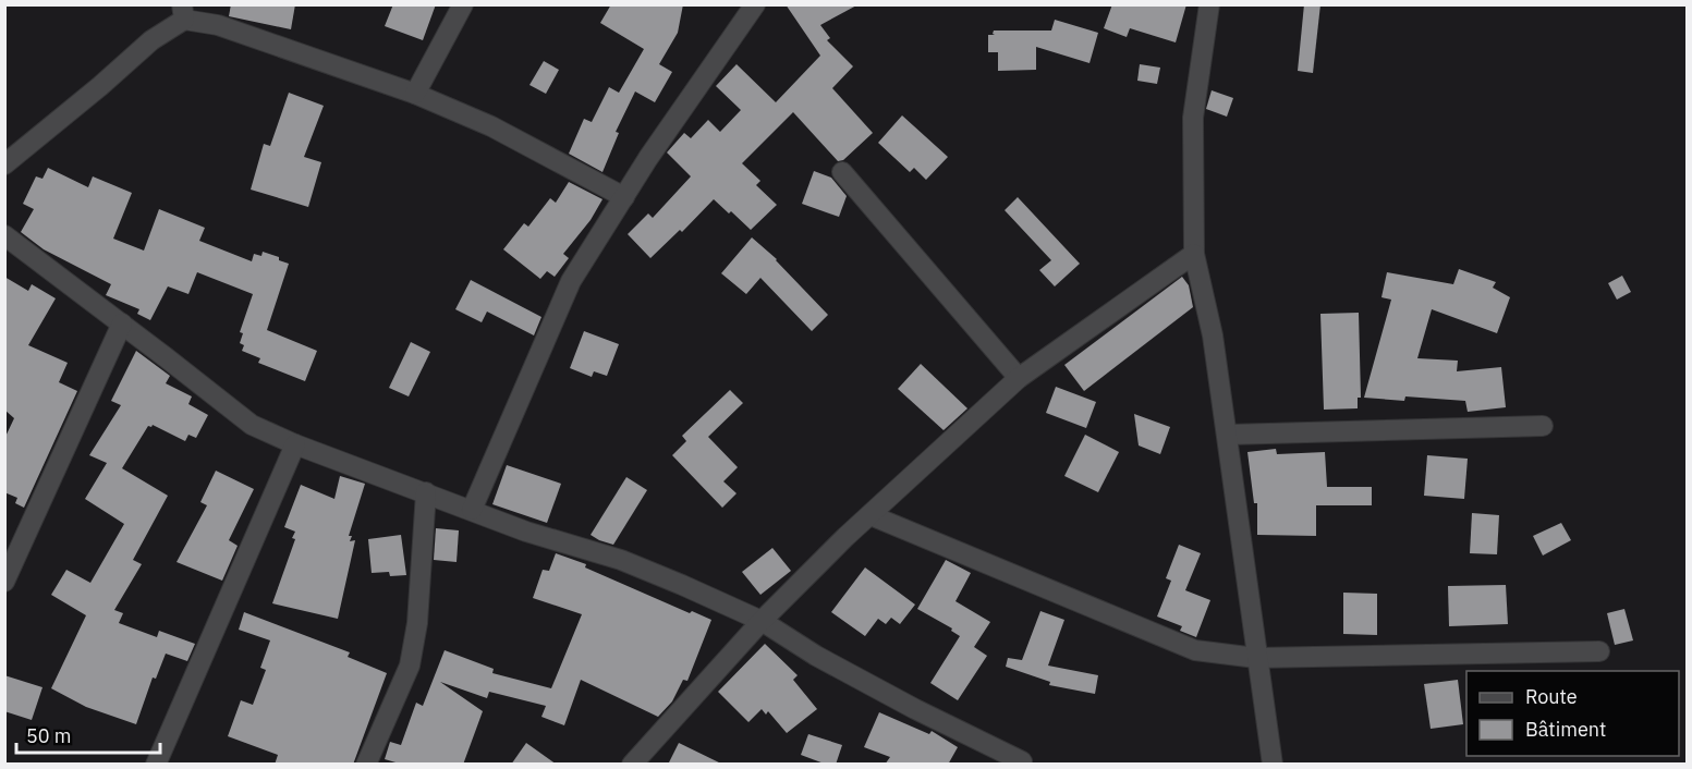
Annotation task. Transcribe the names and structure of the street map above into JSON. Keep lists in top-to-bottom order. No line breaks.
{"legend":["Route","Bâtiment"],"scale_bar":"50 m"}
